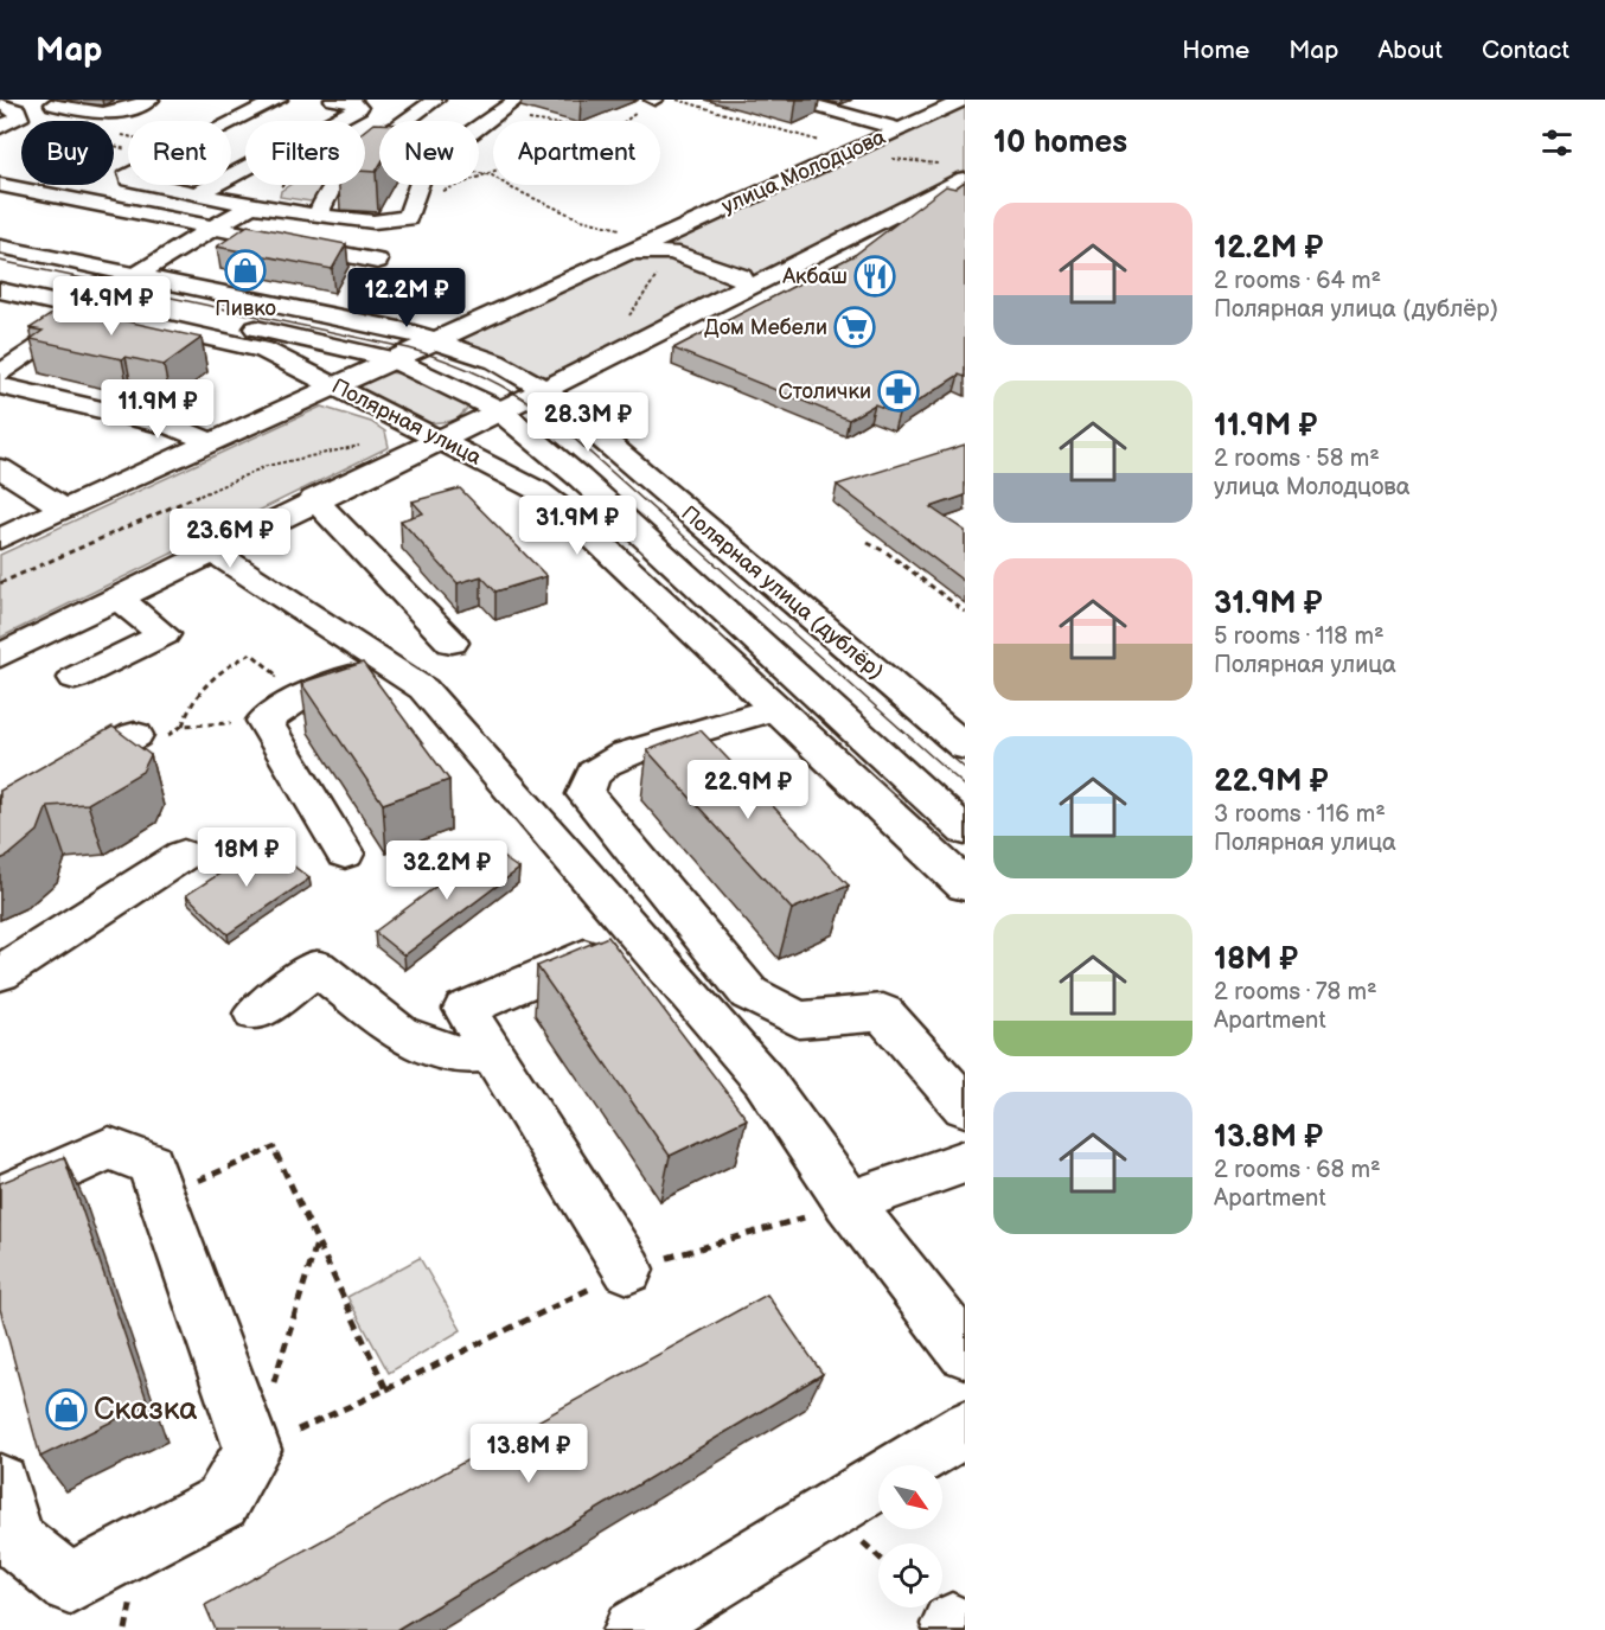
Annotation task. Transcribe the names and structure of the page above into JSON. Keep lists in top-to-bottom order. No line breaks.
{"streets":{"street":["улица Молодцова","Полярная улица","Полярная улица (дублёр)"]},"crossings":[["улица Молодцова","Полярная улица"],["улица Молодцова","Полярная улица (дублёр)"]],"places":{"shop":["Пивко","Сказка"],"restaurant":["Акбаш"],"supermarket":["Дом Мебели"],"pharmacy":["Столички"]},"north":"bottom right","page":{"header":"Map","nav":["Home","Map","About","Contact"],"heading":"10 homes","chip":["Buy","Rent","Filters","New","Apartment"],"list":[{"name":"12.2M ₽","note":"2 rooms · 64 m² · Полярная улица (дублёр)"},{"name":"11.9M ₽","note":"2 rooms · 58 m² · улица Молодцова"},{"name":"31.9M ₽","note":"5 rooms · 118 m² · Полярная улица"},{"name":"22.9M ₽","note":"3 rooms · 116 m² · Полярная улица"},{"name":"18M ₽","note":"2 rooms · 78 m² · Apartment"},{"name":"13.8M ₽","note":"2 rooms · 68 m² · Apartment"}],"price":["12.2M ₽","14.9M ₽","11.9M ₽","28.3M ₽","31.9M ₽","23.6M ₽","22.9M ₽","18M ₽","32.2M ₽","13.8M ₽"]}}
